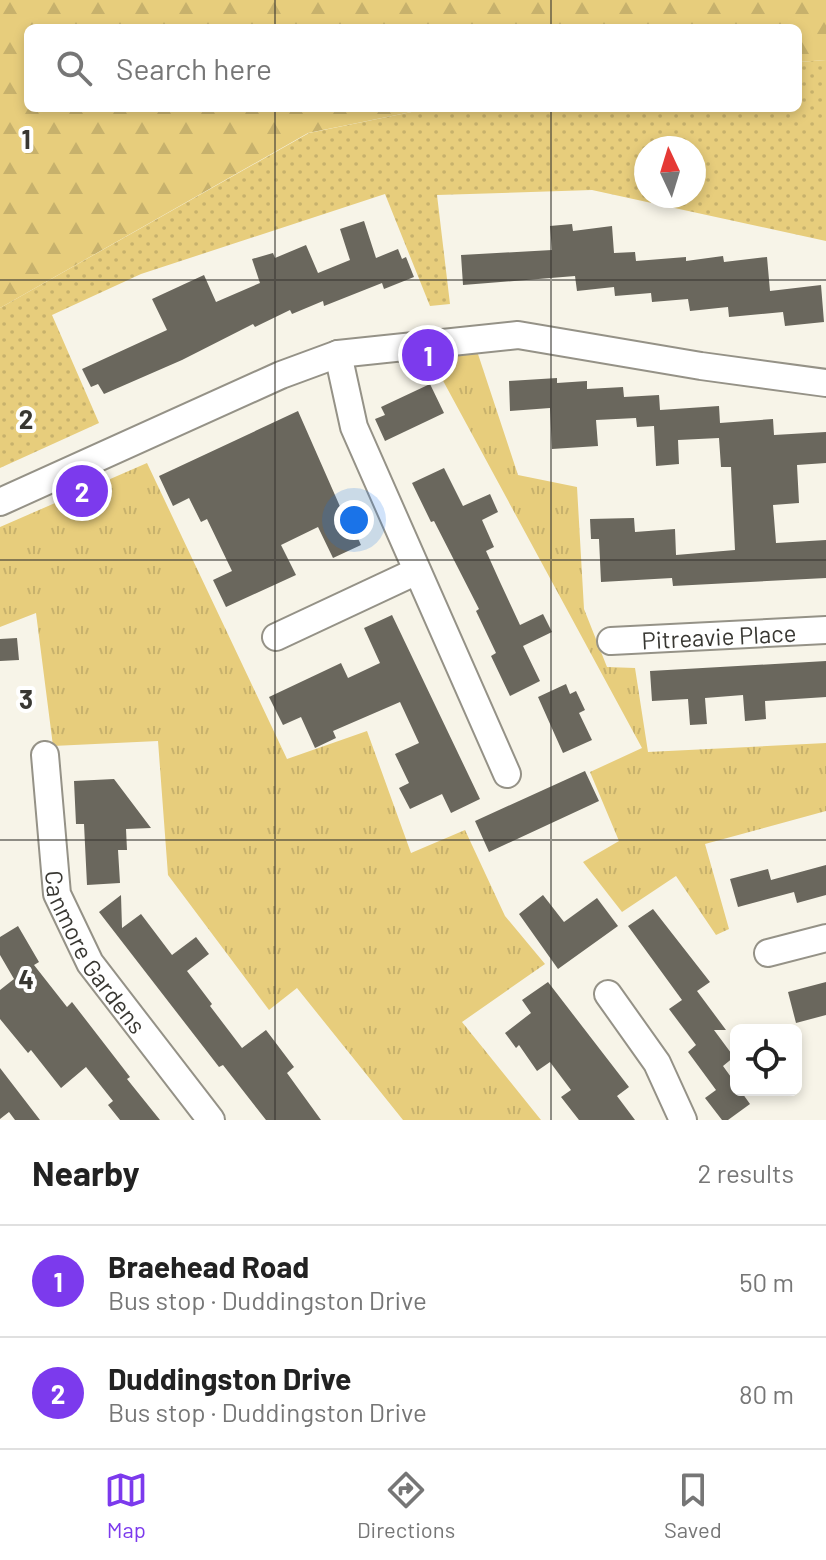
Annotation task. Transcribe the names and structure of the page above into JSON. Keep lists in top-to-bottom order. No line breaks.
{"streets":{"street":["Pitreavie Place","Canmore Gardens"]},"north":"top","page":{"search":"Search here","pins":["1","2"],"heading":["Nearby","2 results"],"list":[{"mark":"1","name":"Braehead Road","note":"Bus stop · Duddingston Drive","value":"50 m"},{"mark":"2","name":"Duddingston Drive","note":"Bus stop · Duddingston Drive","value":"80 m"}],"nav":["Map","Directions","Saved"]},"grid":{"rows":["1","2","3","4"]}}
